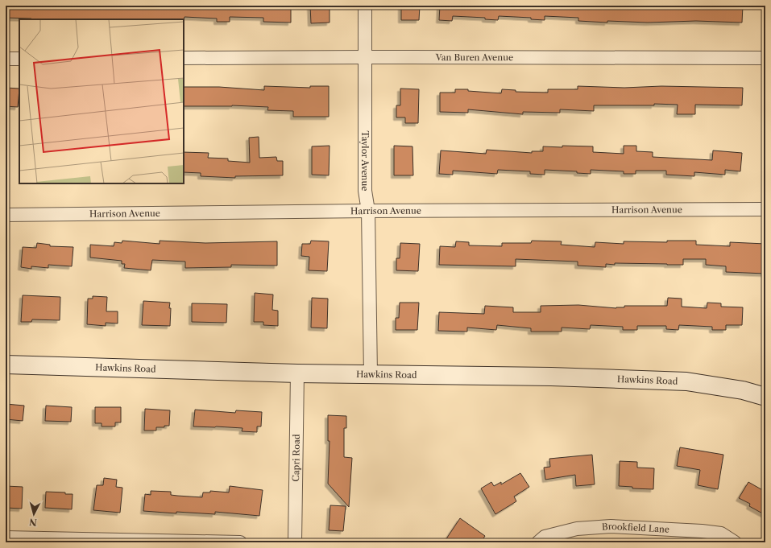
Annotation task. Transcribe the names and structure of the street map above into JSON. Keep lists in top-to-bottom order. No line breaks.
{"streets":{"street":["Van Buren Avenue","Taylor Avenue","Harrison Avenue","Hawkins Road","Capri Road","Brookfield Lane"]},"crossings":[["Van Buren Avenue","Taylor Avenue"],["Taylor Avenue","Harrison Avenue"],["Taylor Avenue","Hawkins Road"],["Hawkins Road","Capri Road"]],"north":"bottom"}
